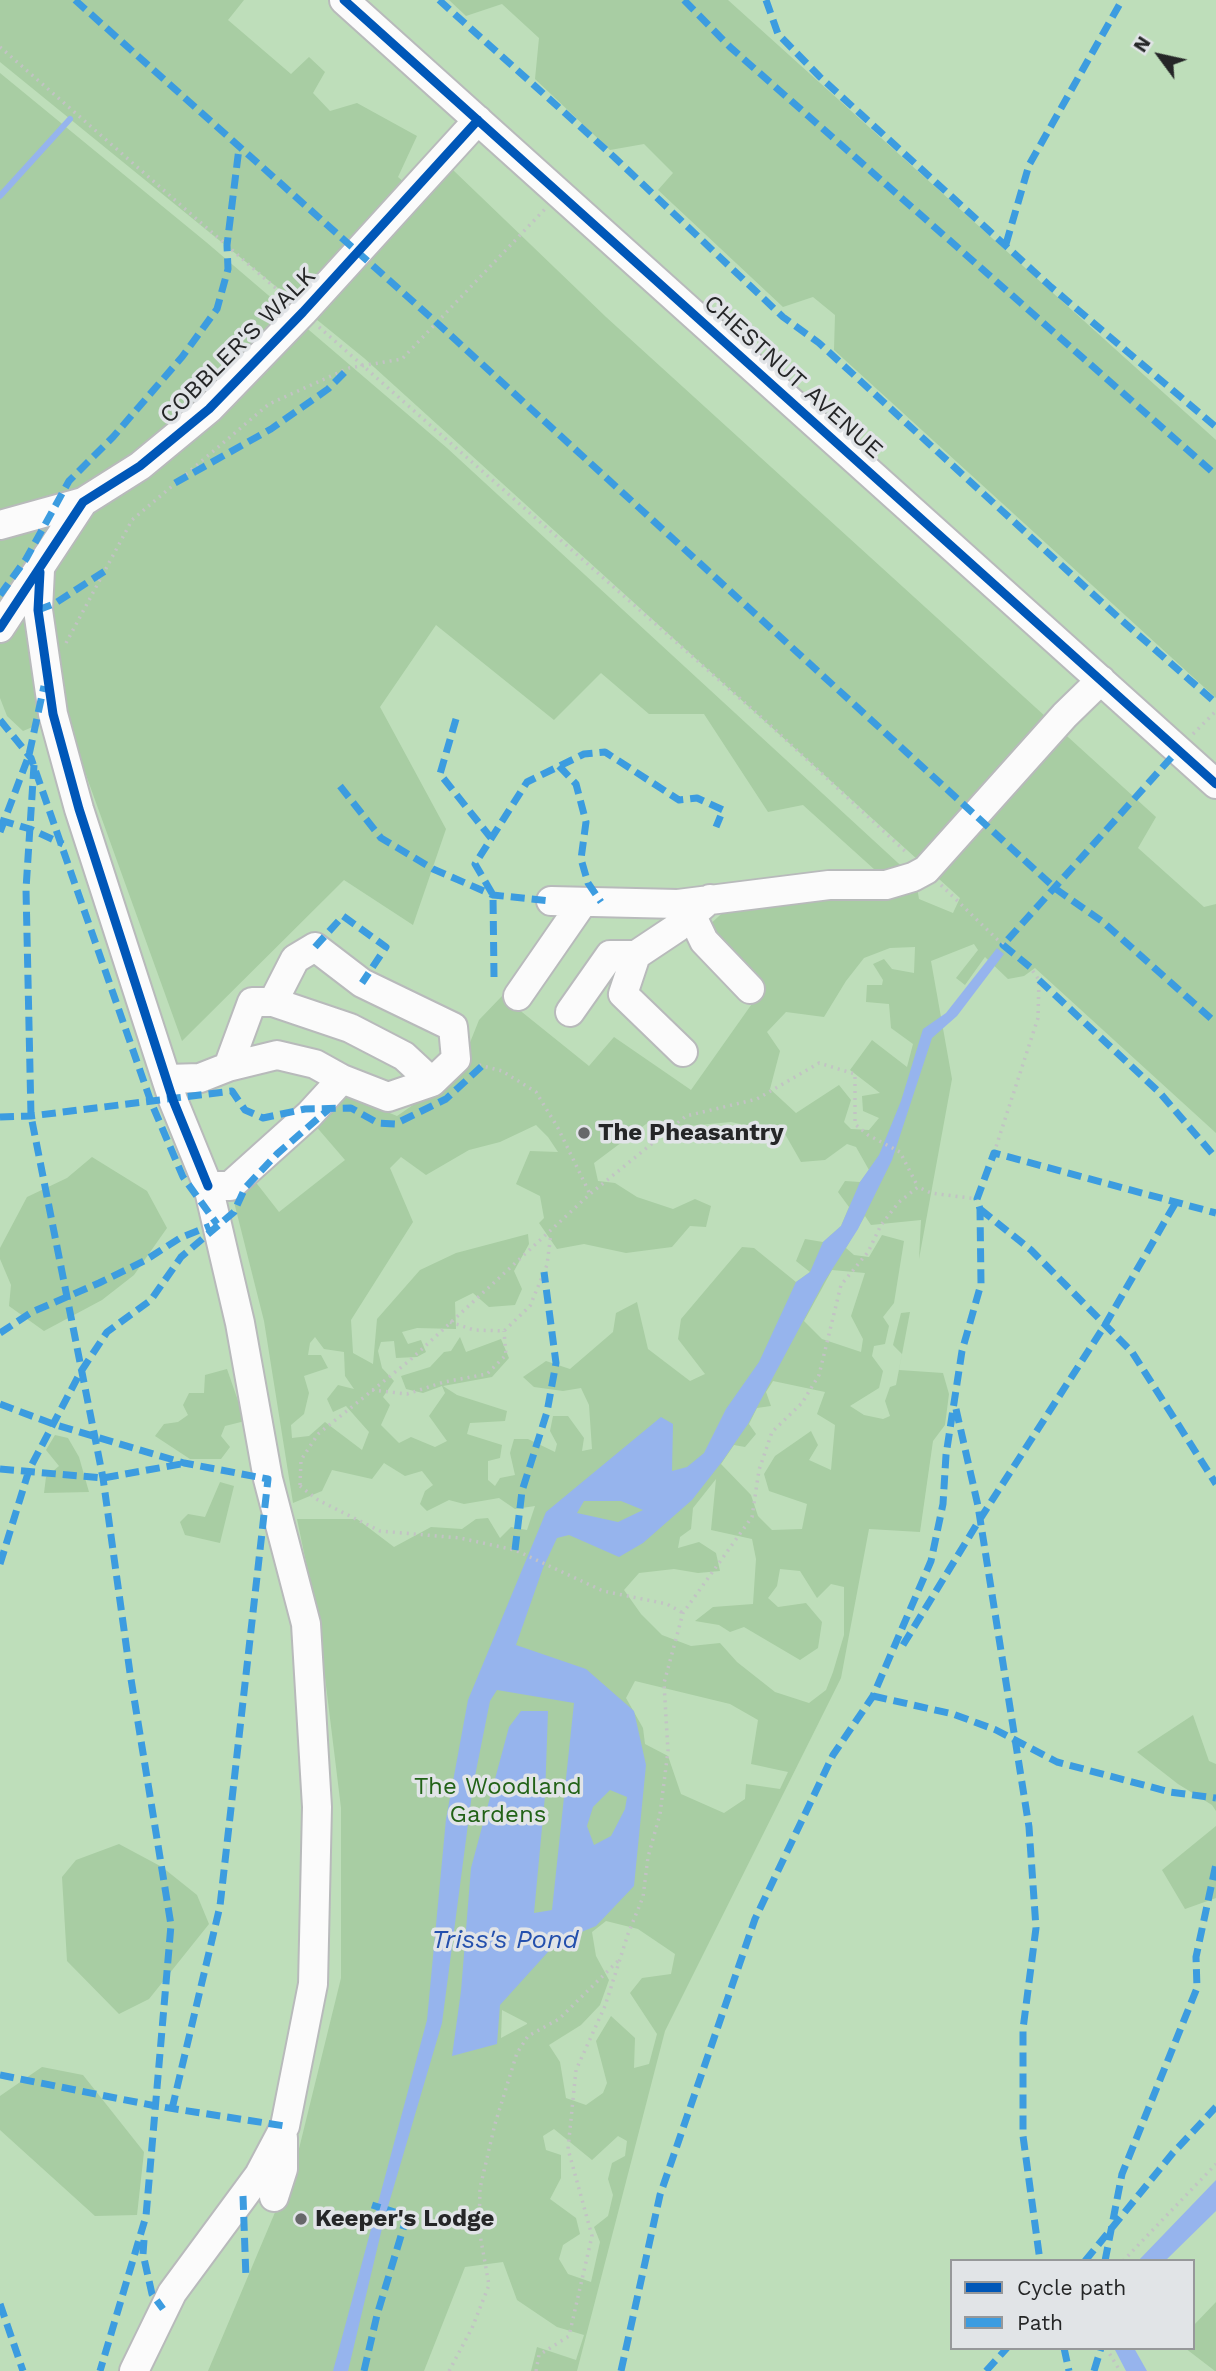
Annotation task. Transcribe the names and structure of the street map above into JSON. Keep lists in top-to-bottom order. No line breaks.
{"streets":{"street":["COBBLER'S WALK","CHESTNUT AVENUE"]},"crossings":[["COBBLER'S WALK","CHESTNUT AVENUE"]],"water":["Triss's Pond"],"parks":["The Woodland Gardens"],"places":["The Pheasantry","Keeper's Lodge"],"legend":["Cycle path","Path"],"north":"top left"}
